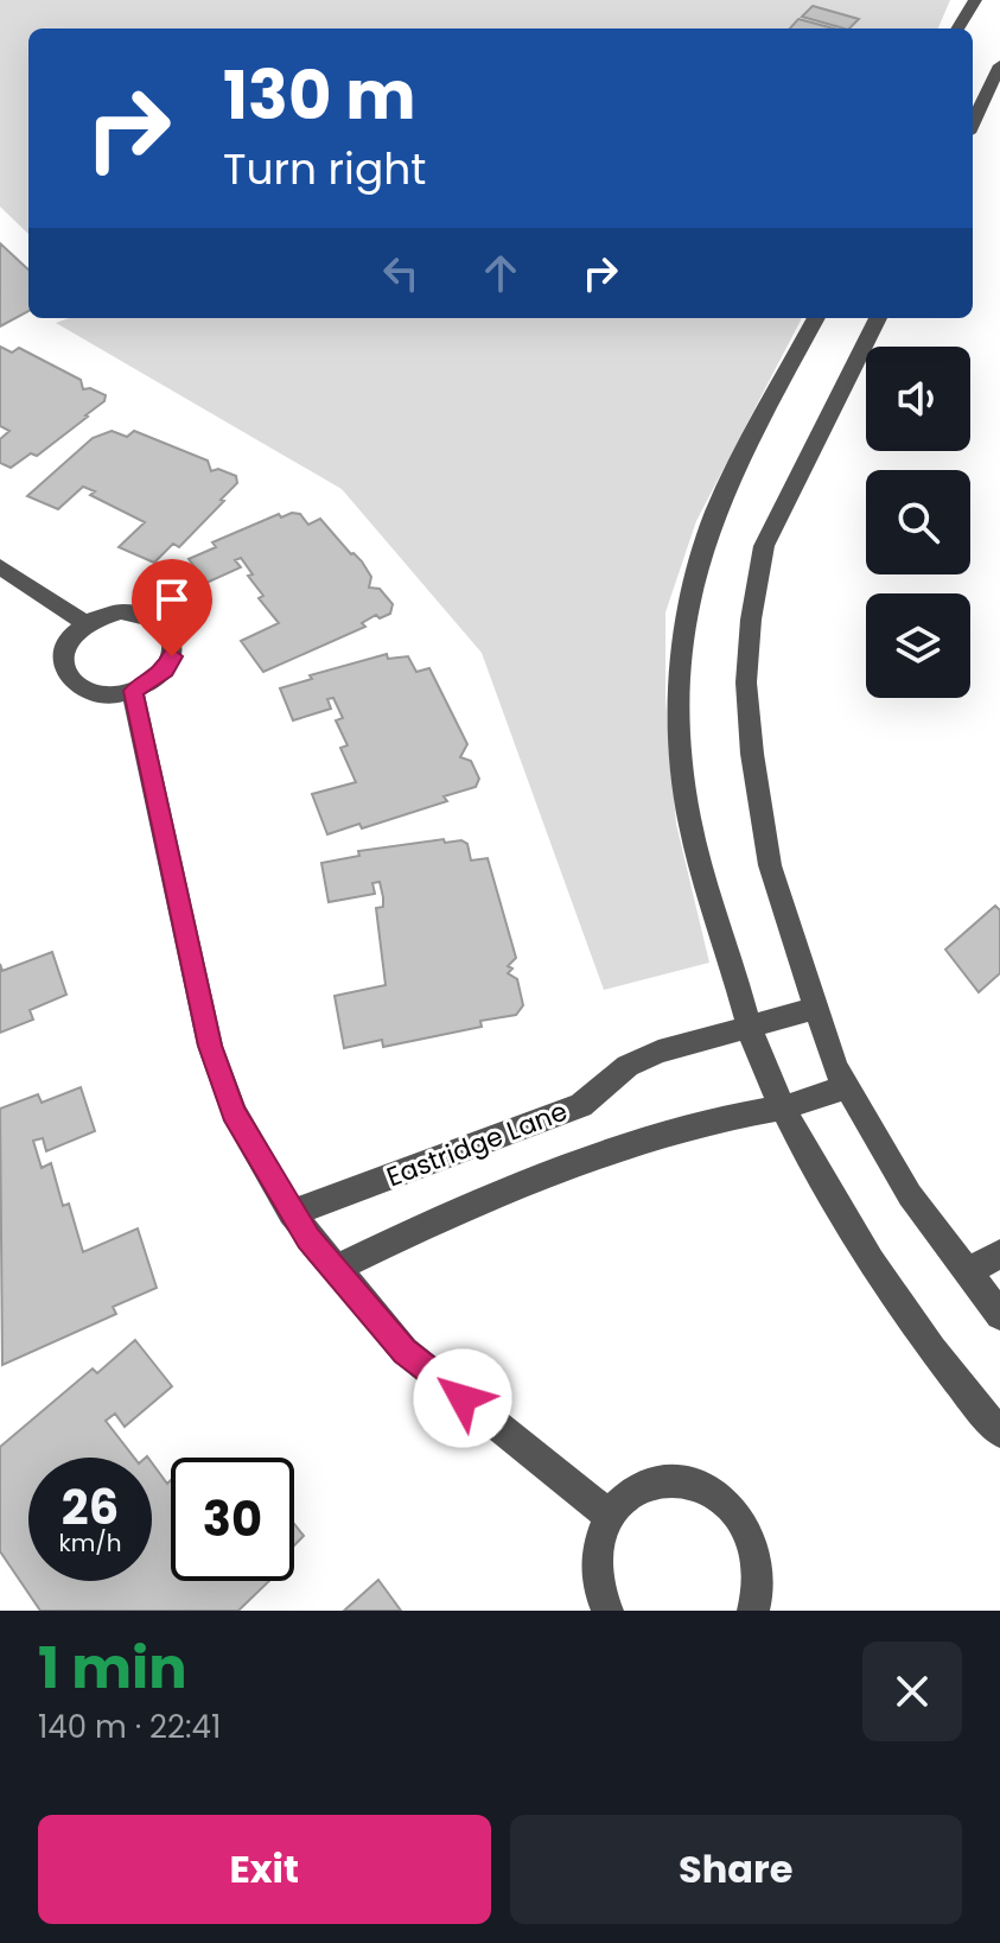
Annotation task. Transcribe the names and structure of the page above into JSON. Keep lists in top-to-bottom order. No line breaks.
{"streets":{"street":["Eastridge Lane"]},"page":{"turn":["130 m","Turn right"],"speed":"26 km/h","limit":"30","heading":["1 min","140 m · 22:41"],"buttons":["Exit","Share"]}}
